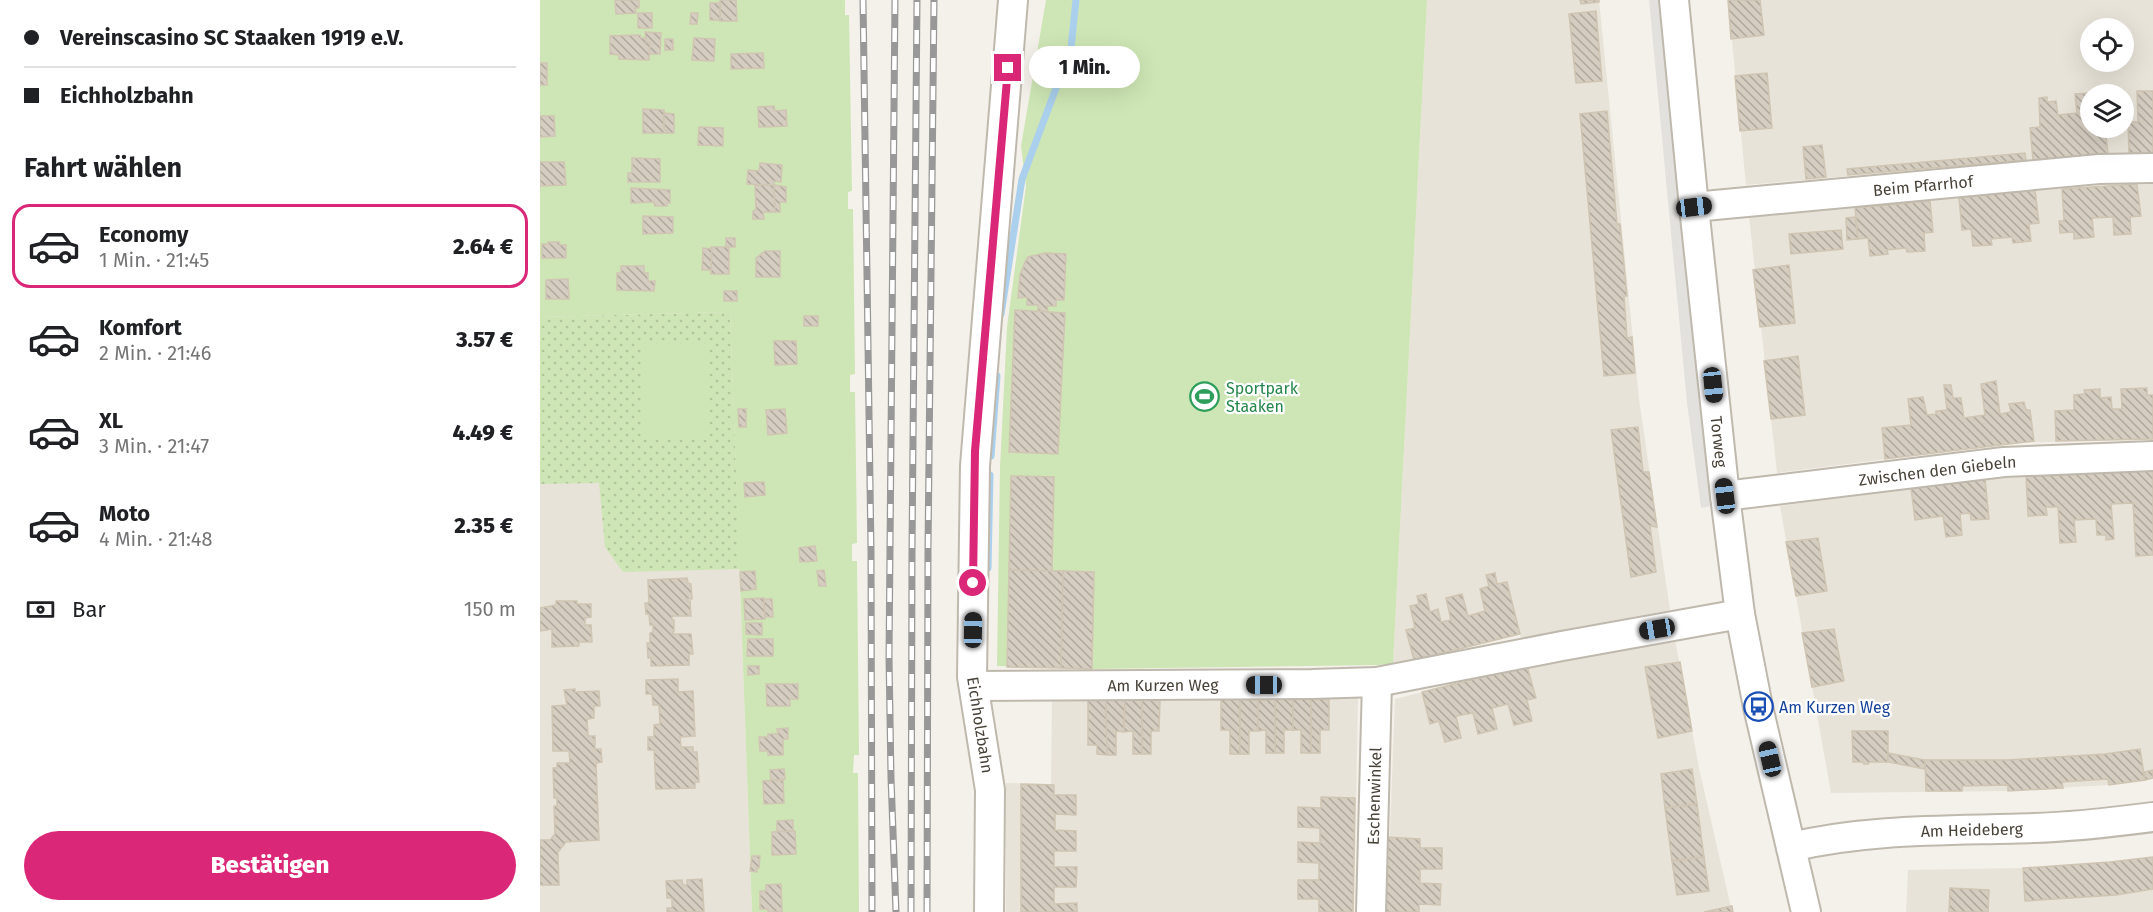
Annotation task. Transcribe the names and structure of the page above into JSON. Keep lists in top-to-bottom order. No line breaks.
{"streets":{"street":["Beim Pfarrhof","Torweg","Zwischen den Giebeln","Am Kurzen Weg","Eichholzbahn","Eschenwinkel","Am Heideberg"]},"crossings":[["Beim Pfarrhof","Torweg"],["Torweg","Zwischen den Giebeln"],["Torweg","Am Kurzen Weg"],["Torweg","Am Heideberg"],["Am Kurzen Weg","Eichholzbahn"],["Am Kurzen Weg","Eschenwinkel"]],"places":{"sports":["Sportpark Staaken"],"bus stop":["Am Kurzen Weg"]},"page":{"banner":["Vereinscasino SC Staaken 1919 e.V.","Eichholzbahn"],"bubble":"1 Min.","heading":"Fahrt wählen","list":[{"name":"Economy","note":"1 Min. · 21:45","value":"2.64 €"},{"name":"Komfort","note":"2 Min. · 21:46","value":"3.57 €"},{"name":"XL","note":"3 Min. · 21:47","value":"4.49 €"},{"name":"Moto","note":"4 Min. · 21:48","value":"2.35 €"}],"pay":["Bar","150 m"],"buttons":"Bestätigen"}}
